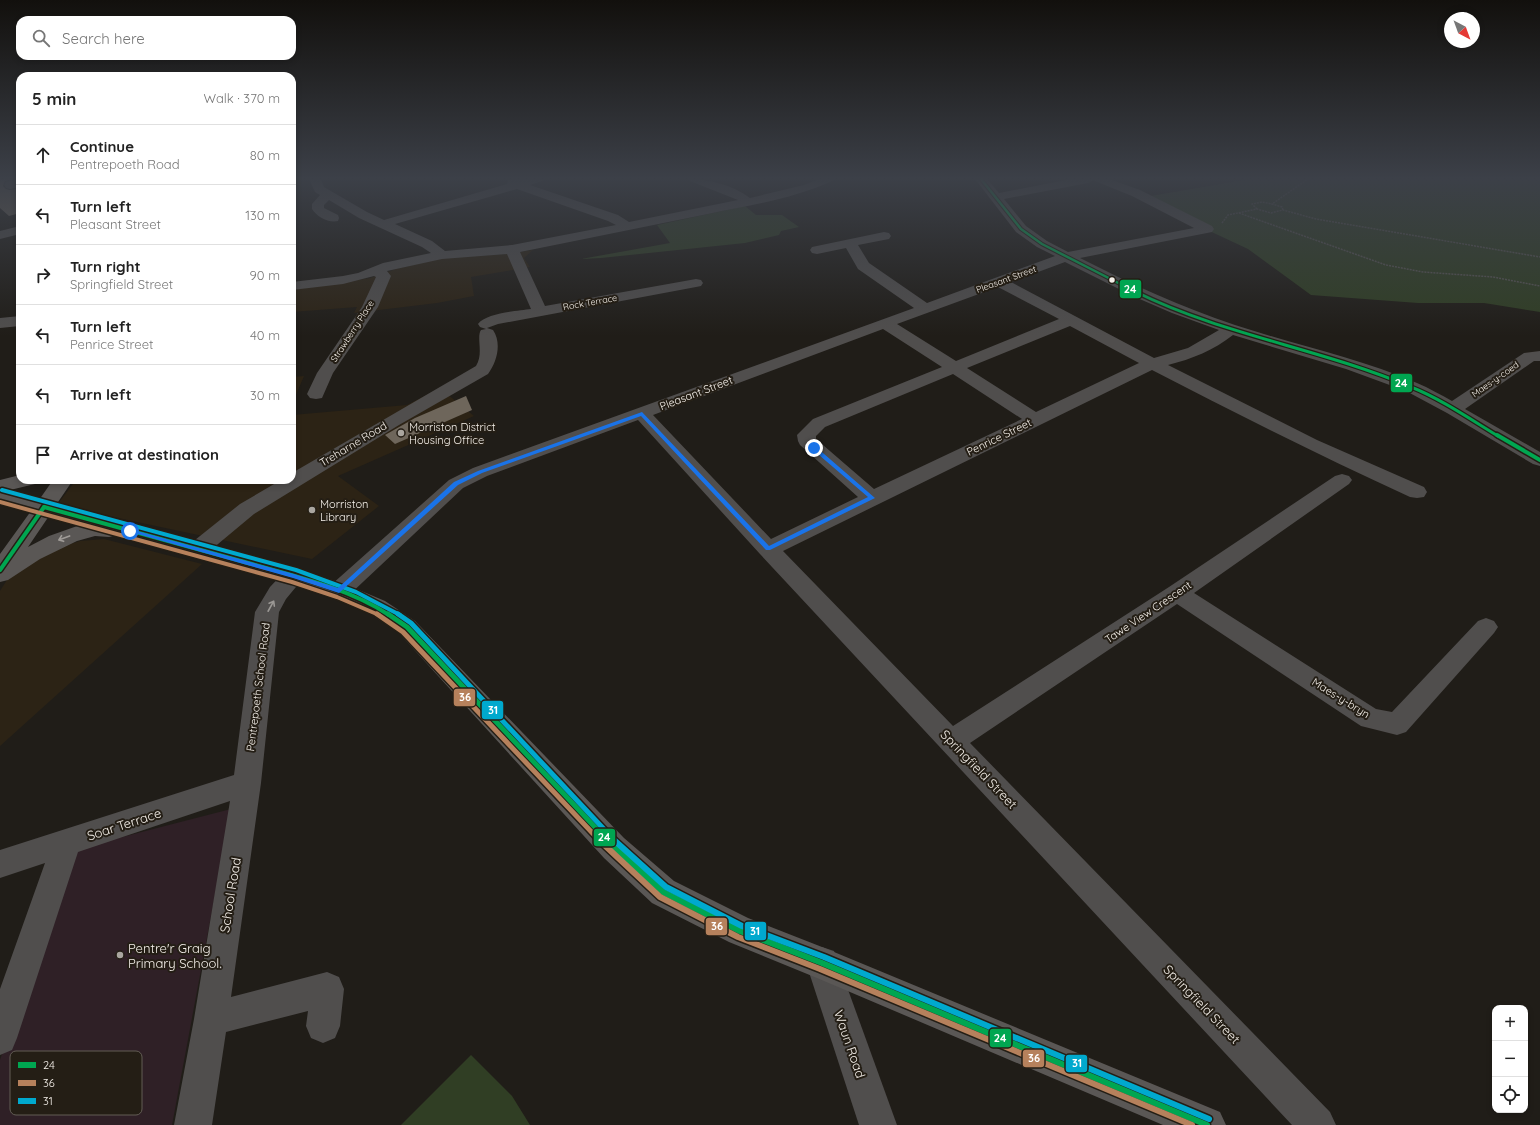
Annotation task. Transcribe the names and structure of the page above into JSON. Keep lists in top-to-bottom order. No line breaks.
{"streets":{"street":["Pleasant Street","Rock Terrace","Strawberry Place","Maes-y-coed","Penrice Street","Treharne Road","Tawe View Crescent","Pentrepoeth School Road","Maes-y-bryn","Springfield Street","Soar Terrace","School Road","Waun Road"]},"crossings":[["Pleasant Street","Springfield Street"],["Rock Terrace","Treharne Road"],["Penrice Street","Springfield Street"],["Tawe View Crescent","Maes-y-bryn"],["Tawe View Crescent","Springfield Street"],["Pentrepoeth School Road","Soar Terrace"],["Pentrepoeth School Road","School Road"],["Soar Terrace","School Road"]],"one_way":["Pentrepoeth School Road"],"places":["Morriston District Housing Office","Morriston Library","Pentre'r Graig Primary School."],"lines":["transit line 24","transit line 31","transit line 36"],"legend":["24","36","31"],"north":"bottom right","page":{"search":"Search here","heading":["5 min","Walk · 370 m"],"list":[["Continue","Pentrepoeth Road","80 m"],["Turn left","Pleasant Street","130 m"],["Turn right","Springfield Street","90 m"],["Turn left","Penrice Street","40 m"],["Turn left","30 m"],"Arrive at destination"],"map_buttons":["+","−"]}}
